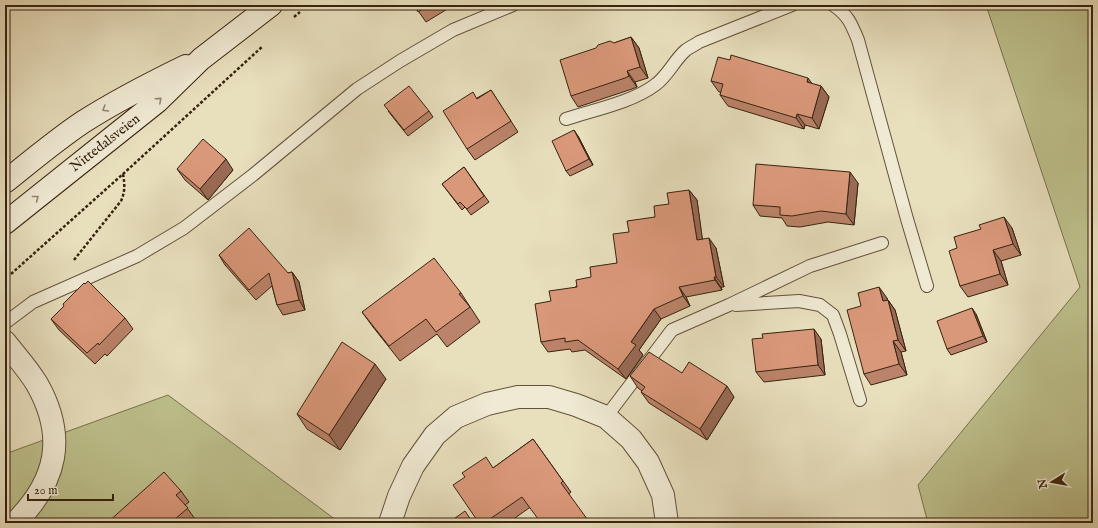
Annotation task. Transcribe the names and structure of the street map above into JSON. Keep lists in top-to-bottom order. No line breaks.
{"streets":{"street":["Nittedalsveien"]},"scale_bar":"20 m","north":"left"}
